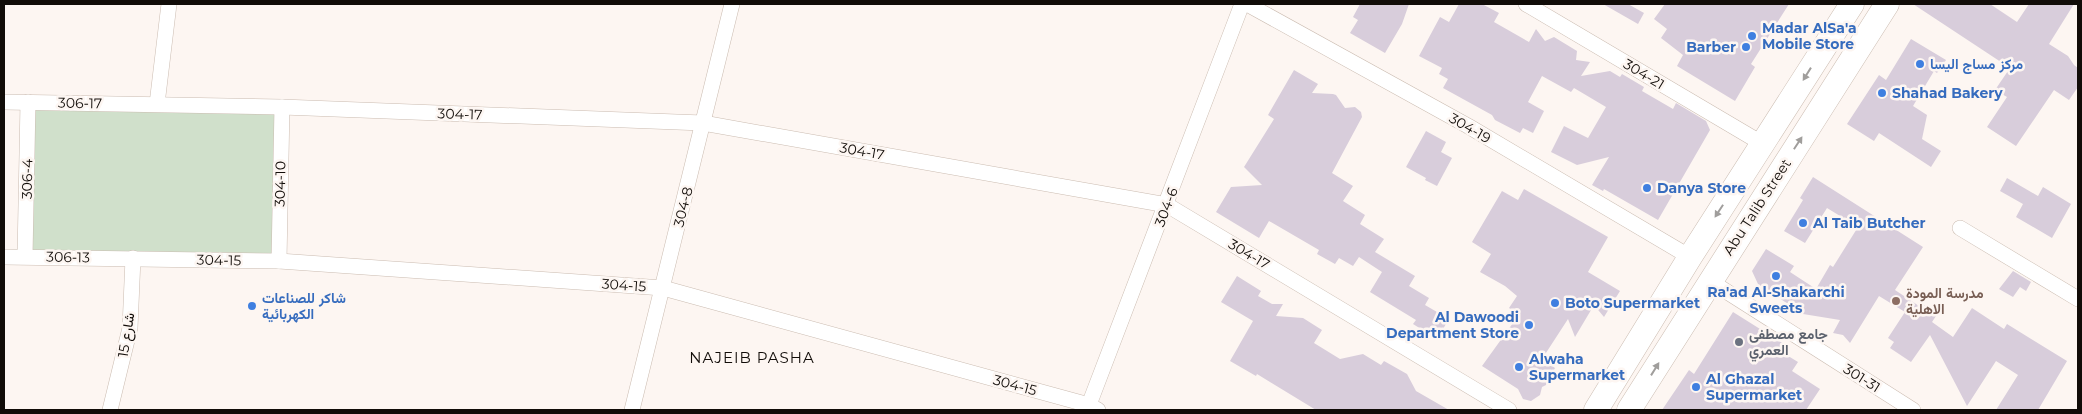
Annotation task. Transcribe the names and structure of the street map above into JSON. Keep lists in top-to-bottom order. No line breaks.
{"streets":{"main road":["Abu Talib Street"],"street":["304-21","306-17","304-17","304-19","306-4","304-10","304-8","304-6","306-13","304-15","شارع 15","301-31"]},"crossings":[["304-21","Abu Talib Street"],["306-17","304-17"],["306-17","306-4"],["304-17","304-10"],["304-17","304-8"],["304-17","304-6"],["304-19","Abu Talib Street"],["306-4","306-13"],["304-10","304-15"],["304-8","304-15"],["304-6","304-15"],["Abu Talib Street","301-31"],["306-13","304-15"],["306-13","شارع 15"],["304-15","شارع 15"]],"districts":["NAJEIB PASHA"],"places":["Madar AlSa'a Mobile Store","Barber","مركز مساج اليسا","Shahad Bakery","Danya Store","Al Taib Butcher","Ra'ad Al-Shakarchi Sweets","مدرسة المودة الاهلية","Boto Supermarket","شاكر للصناعات الكهربائية","Al Dawoodi Department Store","جامع مصطفى العمري","Alwaha Supermarket","Al Ghazal Supermarket"]}
